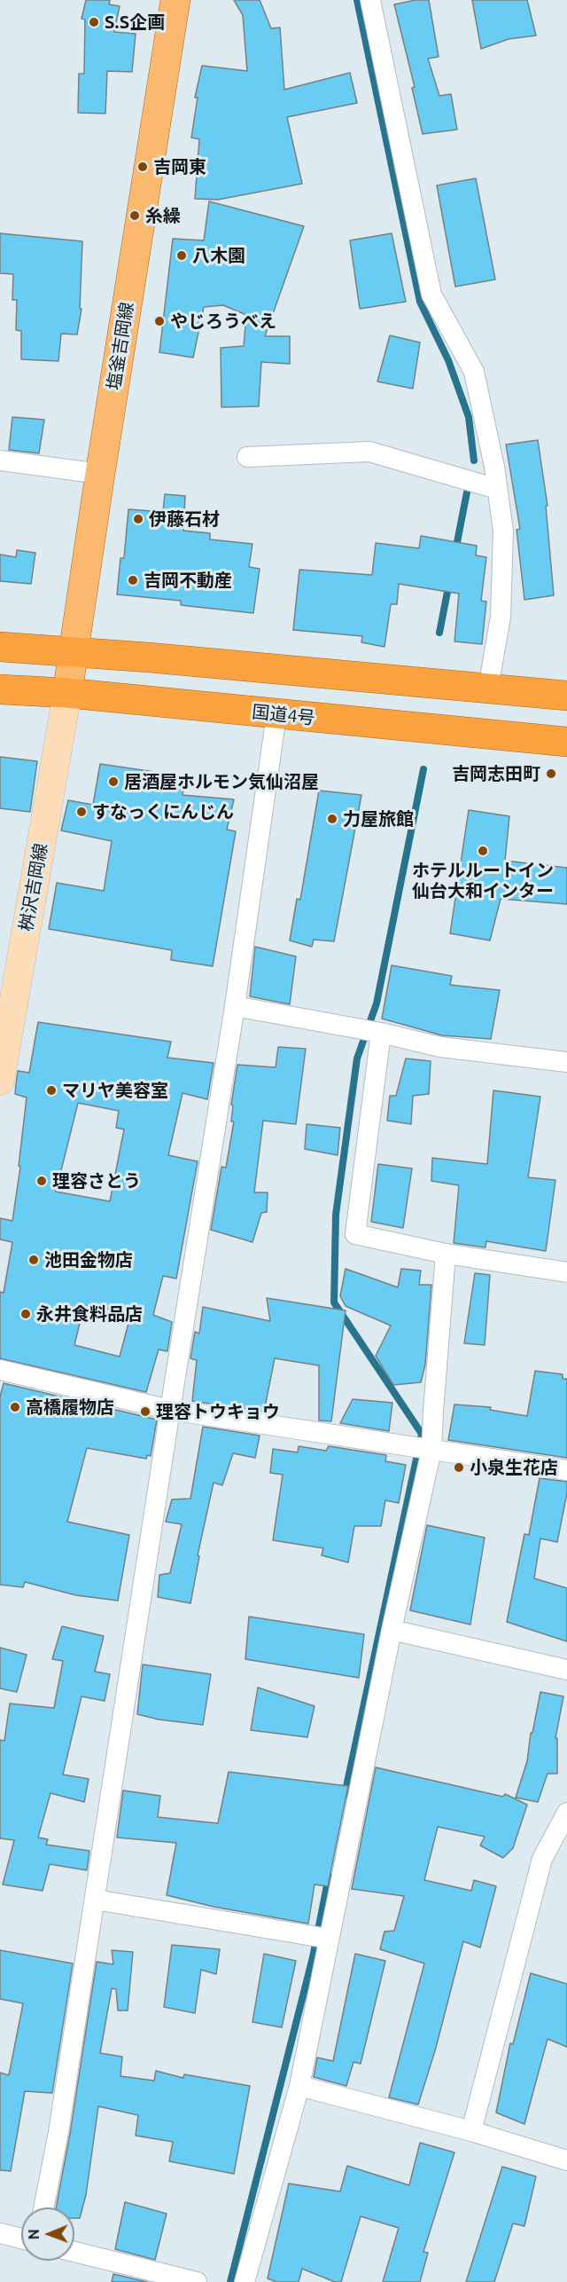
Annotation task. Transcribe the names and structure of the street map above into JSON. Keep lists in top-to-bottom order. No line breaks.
{"streets":{"highway":["国道4号"],"main road":["塩釜吉岡線","桝沢吉岡線"]},"crossings":[["塩釜吉岡線","国道4号"],["塩釜吉岡線","桝沢吉岡線"],["国道4号","桝沢吉岡線"]],"places":["S.S企画","吉岡東","糸繰","八木園","やじろうべえ","伊藤石材","吉岡不動産","吉岡志田町","居酒屋ホルモン気仙沼屋","すなっくにんじん","力屋旅館","ホテルルートイン 仙台大和インター","マリヤ美容室","理容さとう","池田金物店","永井食料品店","高橋履物店","理容トウキョウ","小泉生花店"],"north":"left"}
